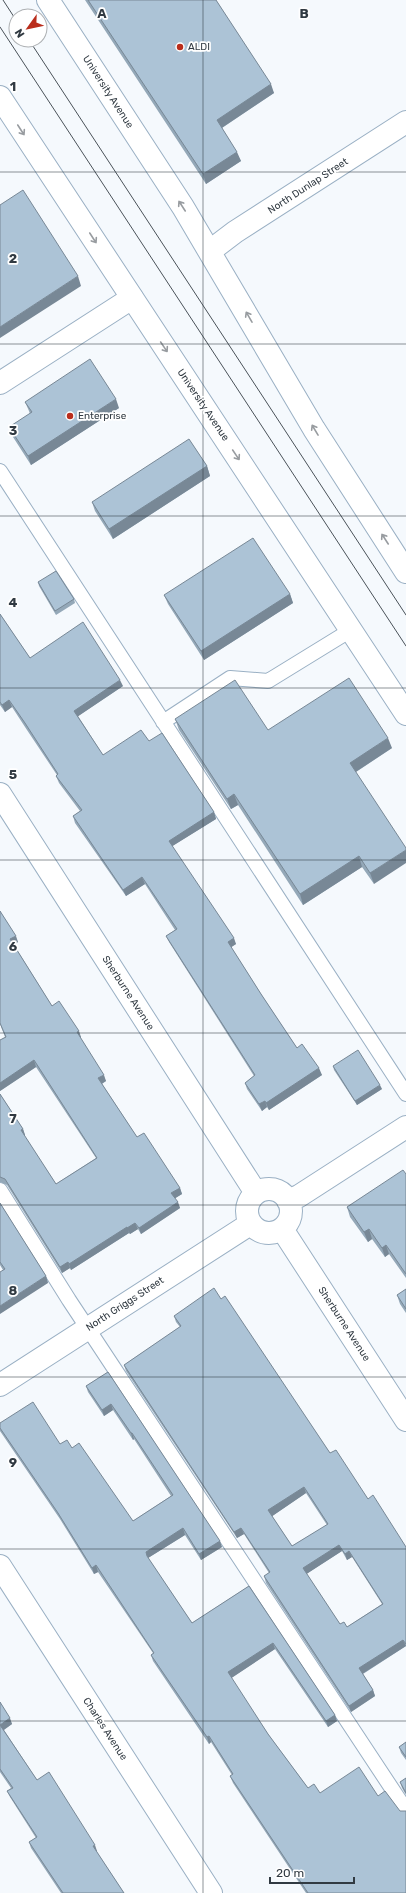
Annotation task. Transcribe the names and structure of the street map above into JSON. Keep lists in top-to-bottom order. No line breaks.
{"streets":{"street":["University Avenue","North Dunlap Street","Sherburne Avenue","North Griggs Street","Charles Avenue"]},"crossings":[["University Avenue","North Dunlap Street"],["Sherburne Avenue","North Griggs Street"]],"places":["ALDI","Enterprise"],"scale_bar":"20 m","north":"bottom left","grid":{"columns":["A","B"],"rows":["1","2","3","4","5","6","7","8","9"]}}
